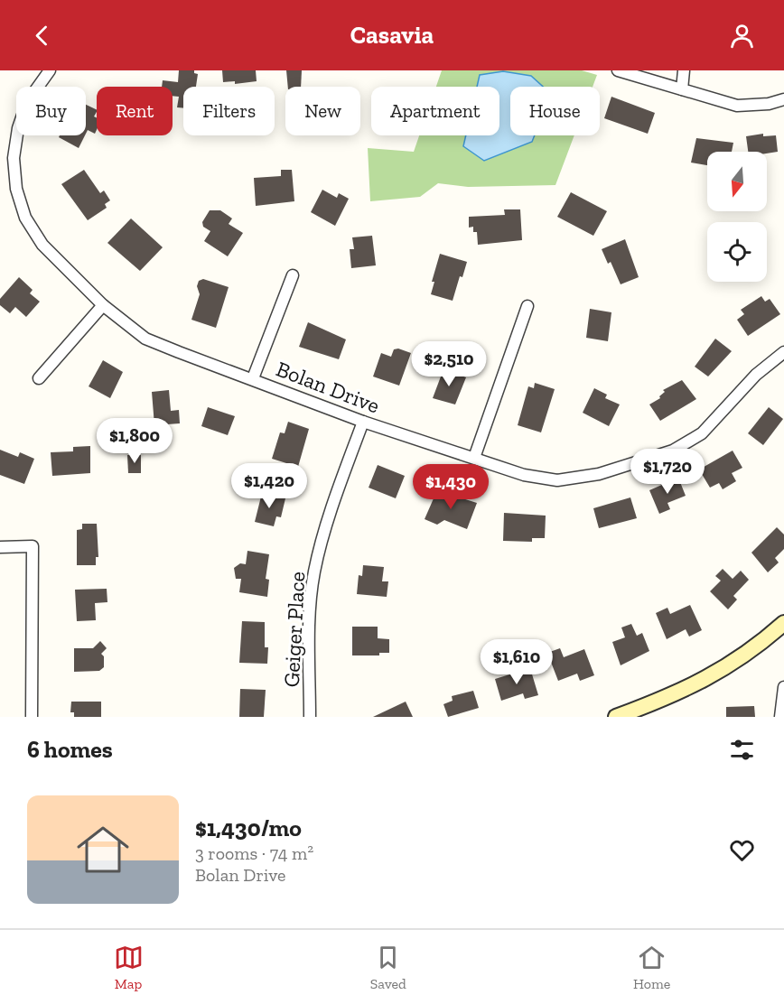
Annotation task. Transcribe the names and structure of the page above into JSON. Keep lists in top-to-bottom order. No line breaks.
{"streets":{"street":["Bolan Drive","Geiger Place"]},"crossings":[["Bolan Drive","Geiger Place"]],"north":"bottom","page":{"header":"Casavia","chip":["Buy","Rent","Filters","New","Apartment","House"],"price":["$2,510","$1,800","$1,720","$1,420","$1,430","$1,610"],"heading":"6 homes","list":[{"name":"$1,430/mo","note":"3 rooms · 74 m² · Bolan Drive"}],"tabs":["Map","Saved","Home"]}}
